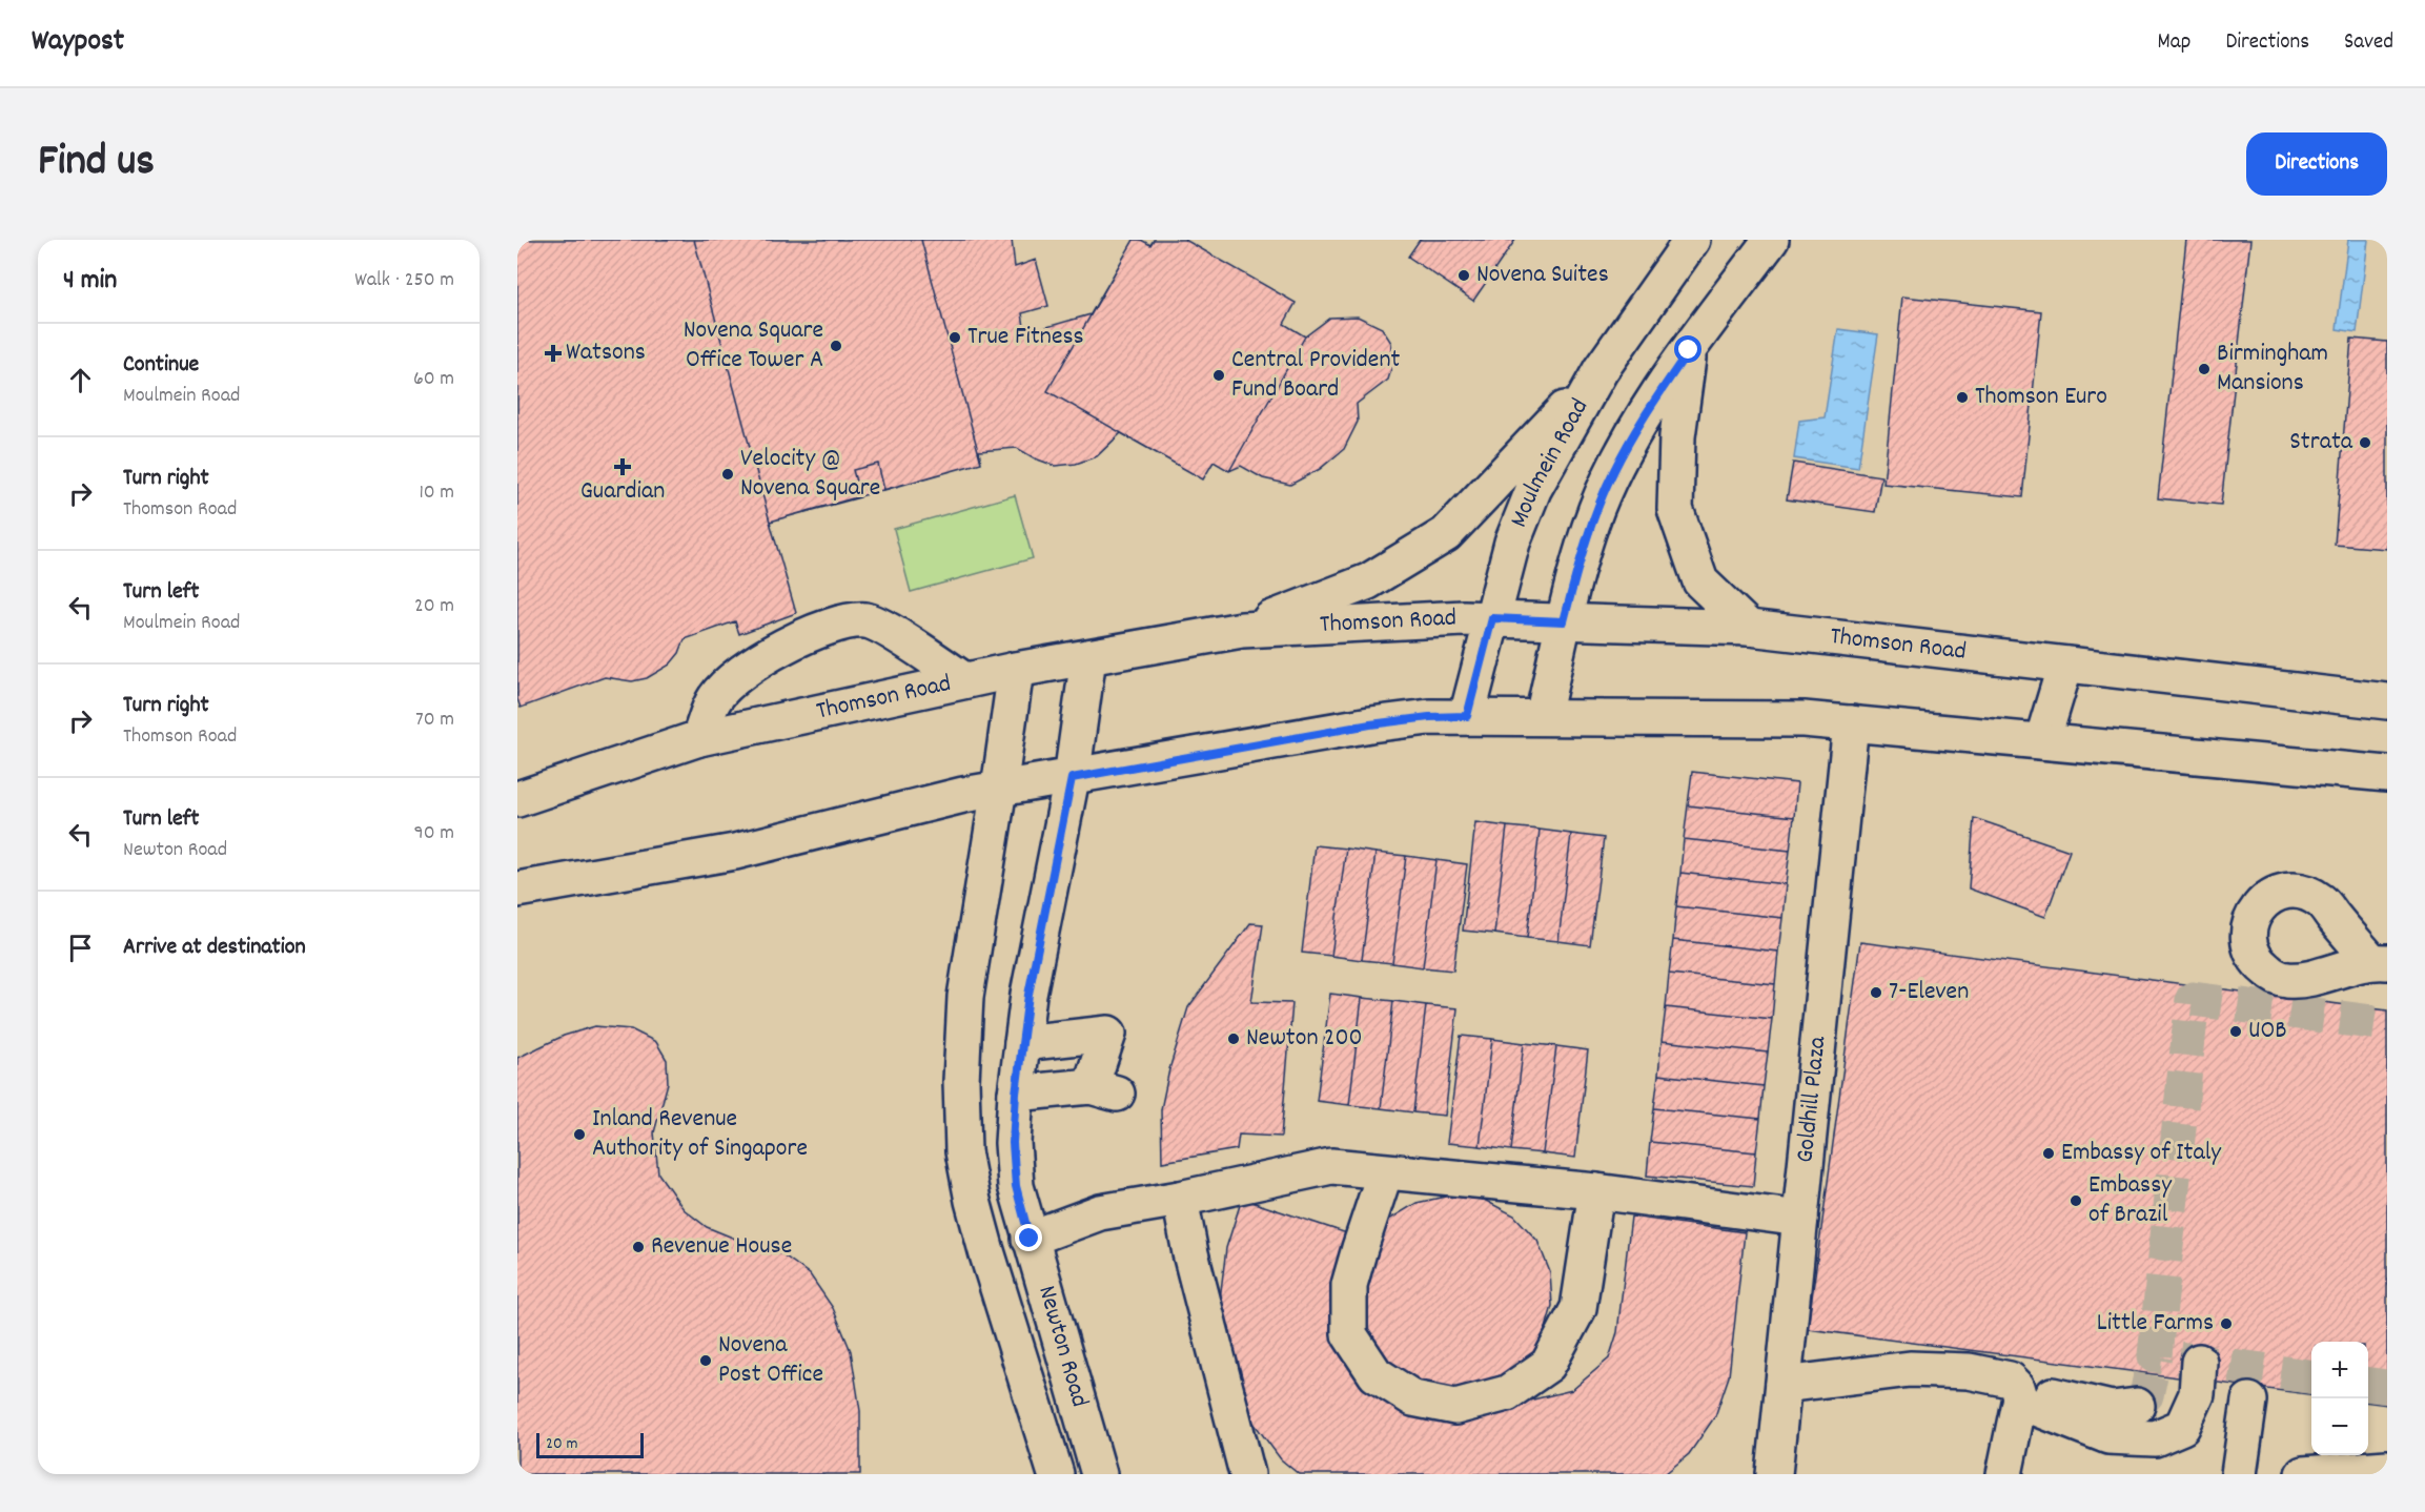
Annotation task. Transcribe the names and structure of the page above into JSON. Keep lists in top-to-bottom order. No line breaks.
{"streets":{"main road":["Moulmein Road","Thomson Road","Goldhill Plaza","Newton Road"]},"crossings":[["Moulmein Road","Thomson Road"],["Thomson Road","Newton Road"]],"places":{"other":["Novena Suites","True Fitness","Novena Square Office Tower A","Birmingham Mansions","Central Provident Fund Board","Thomson Euro","Strata","Velocity @ Novena Square","7-Eleven","UOB","Newton 200","Inland Revenue Authority of Singapore","Embassy of Italy","Embassy of Brazil","Revenue House","Little Farms","Novena Post Office"],"health":["Watsons","Guardian"]},"scale_bar":"20 m","page":{"header":"Waypost","nav":["Map","Directions","Saved"],"title":"Find us","buttons":"Directions","heading":["4 min","Walk · 250 m"],"list":[["Continue","Moulmein Road","60 m"],["Turn right","Thomson Road","10 m"],["Turn left","Moulmein Road","20 m"],["Turn right","Thomson Road","70 m"],["Turn left","Newton Road","90 m"],"Arrive at destination"],"map_buttons":["+","−"],"scale":"20 m"}}
